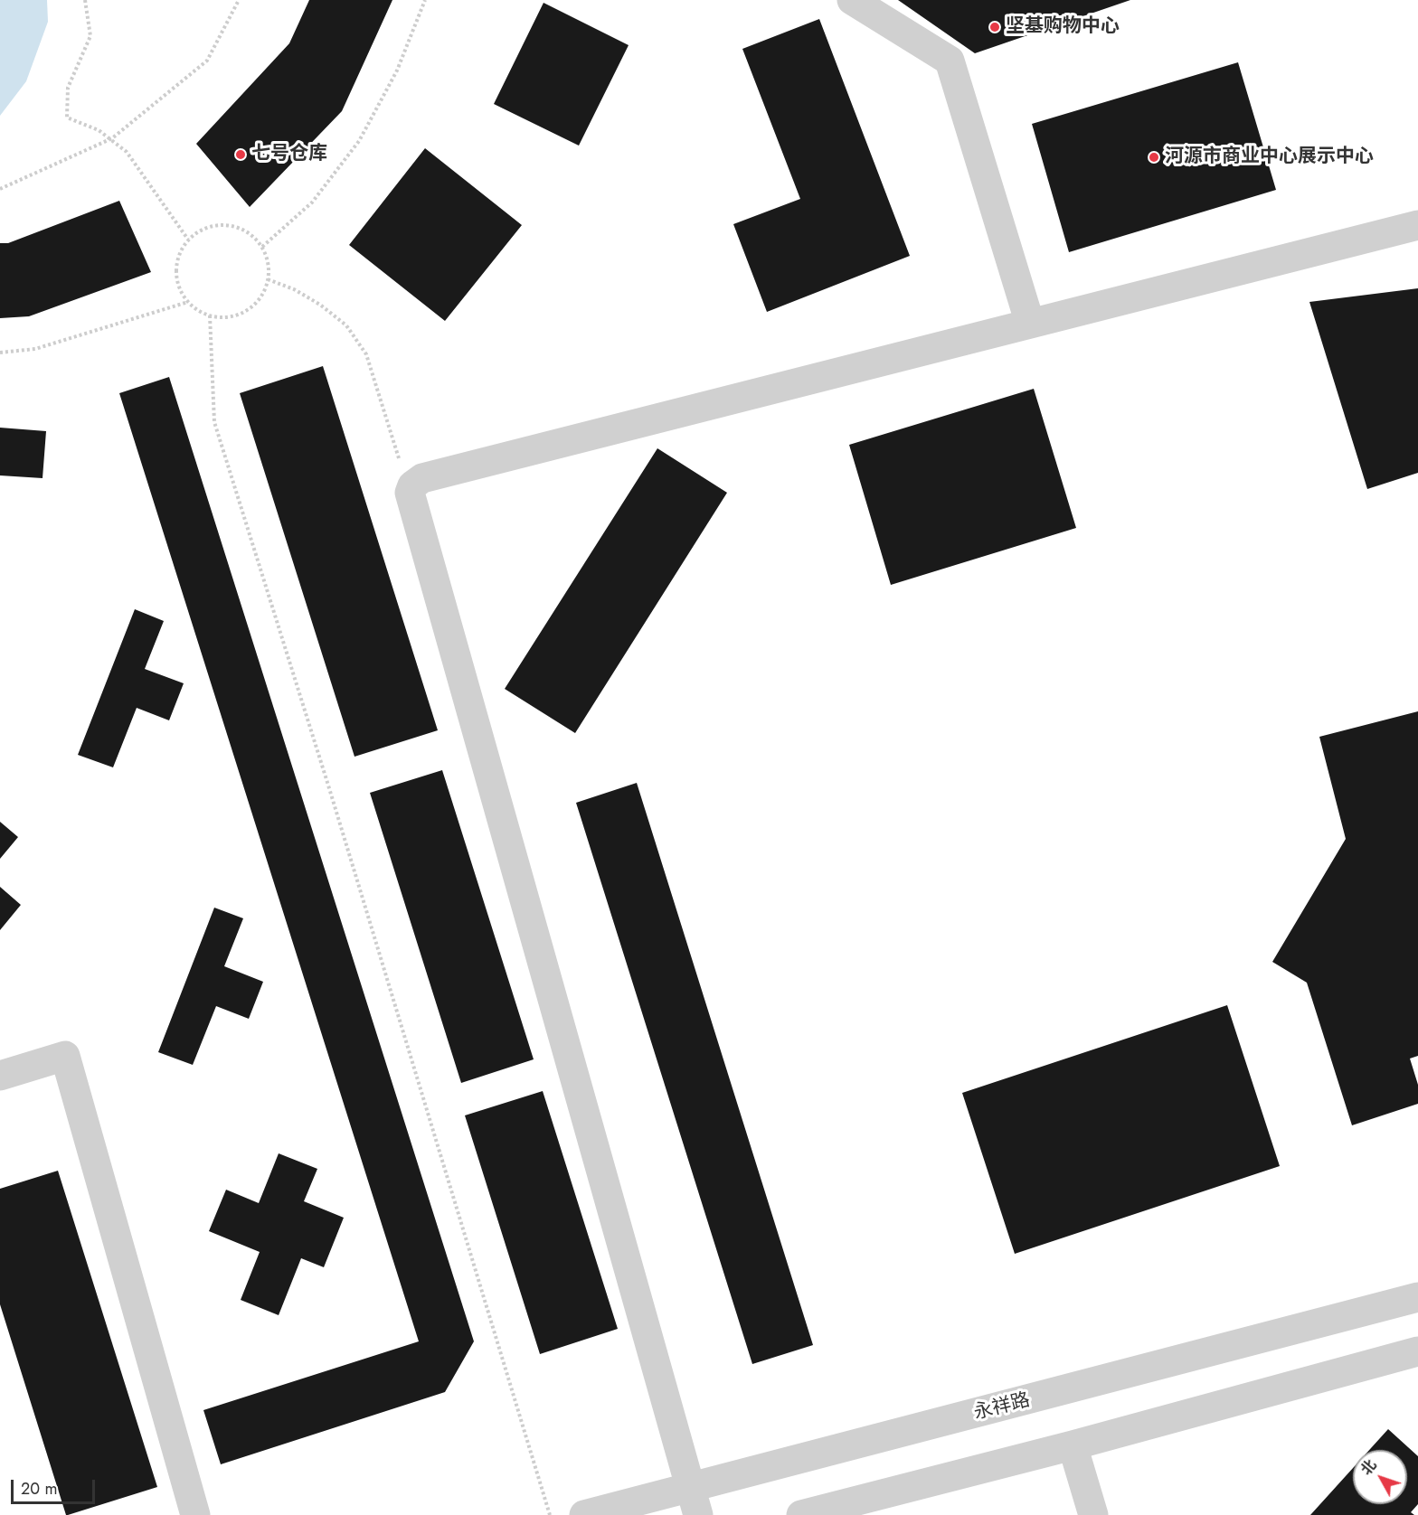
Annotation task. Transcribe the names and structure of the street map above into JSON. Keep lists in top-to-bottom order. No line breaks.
{"streets":{"street":["永祥路"]},"places":["坚基购物中心","七号仓库","河源市商业中心展示中心"],"scale_bar":"20 m","north":"top left"}
